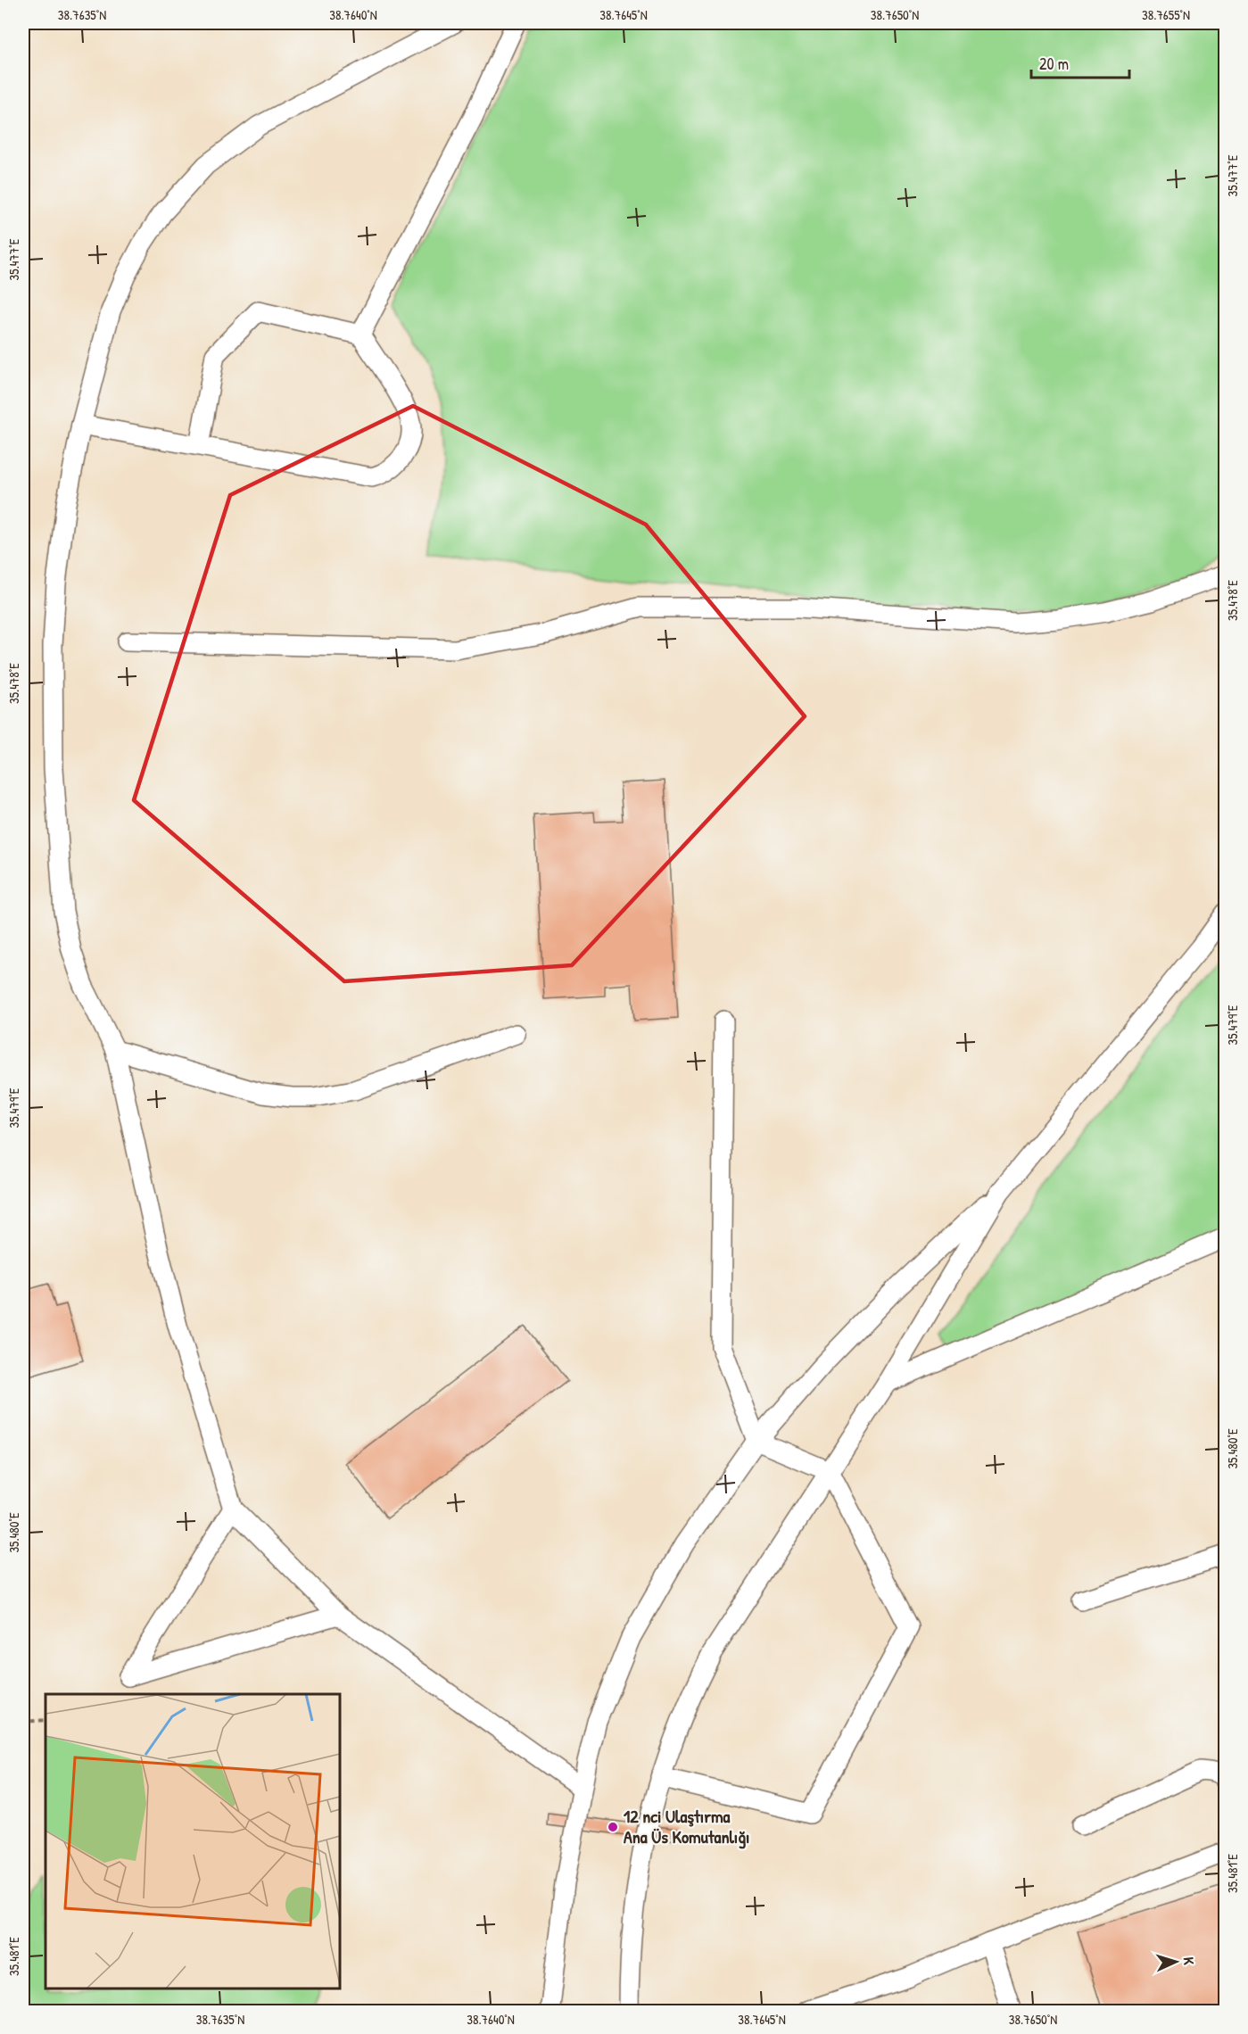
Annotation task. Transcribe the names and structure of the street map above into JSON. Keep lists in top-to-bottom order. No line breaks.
{"places":["12 nci Ulaştırma Ana Üs Komutanlığı"],"scale_bar":"20 m","north":"right","coordinates":["38.7635°N","38.7640°N","38.7645°N","38.7650°N","38.7655°N","35.477°E","35.478°E","35.479°E","35.480°E","35.481°E"]}
